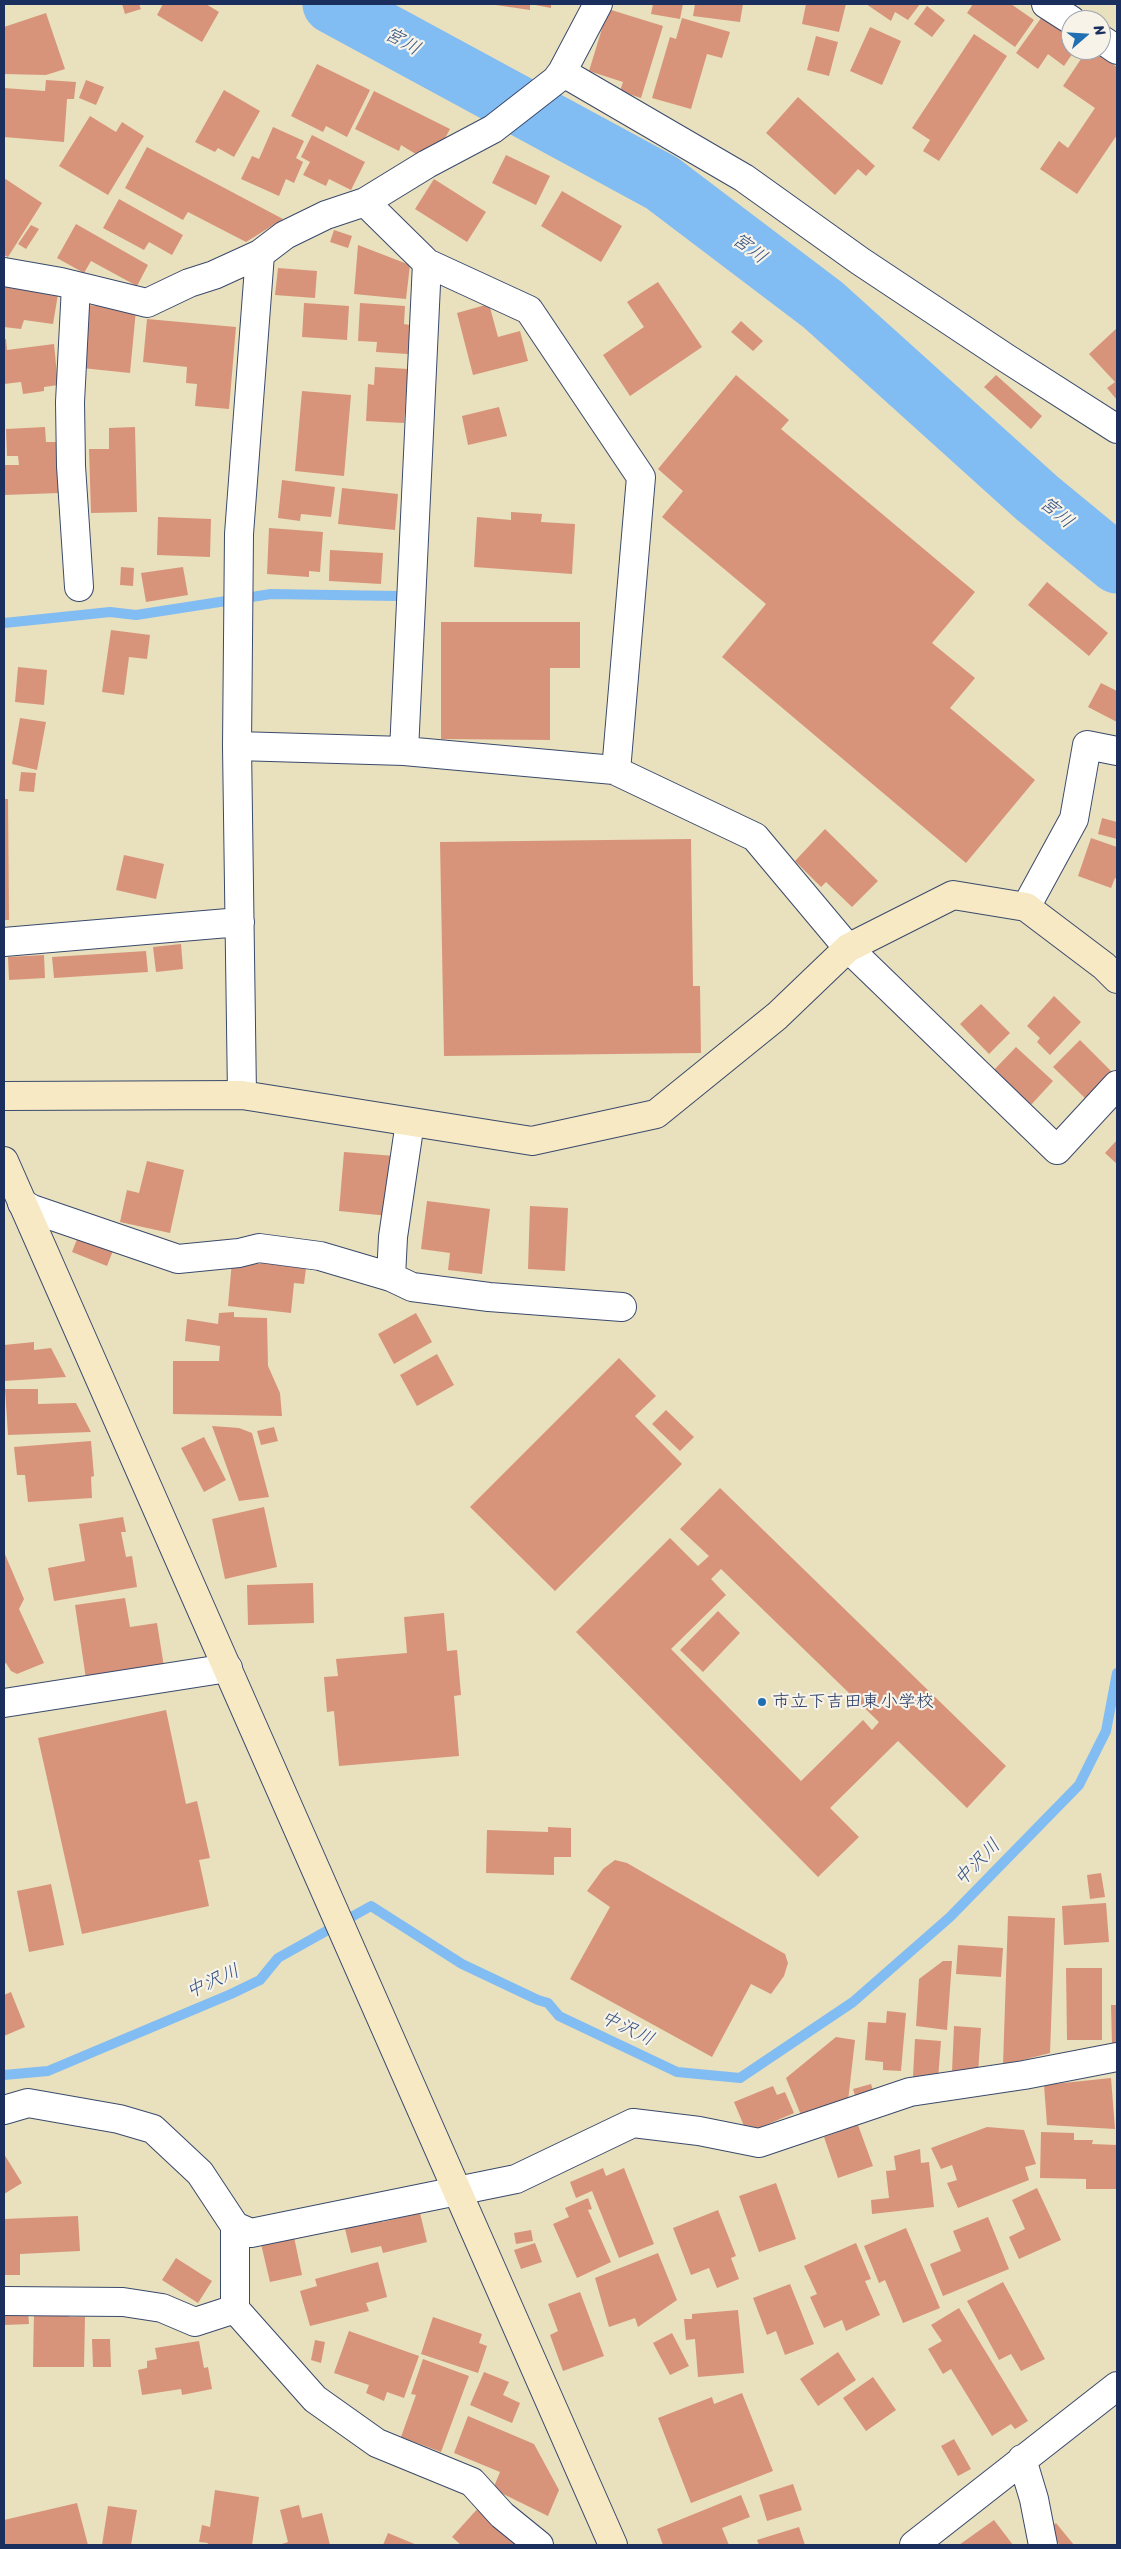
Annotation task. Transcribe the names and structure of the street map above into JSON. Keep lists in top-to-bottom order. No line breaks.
{"water":["宮川","中沢川"],"places":["市立下吉田東小学校"],"north":"right"}
